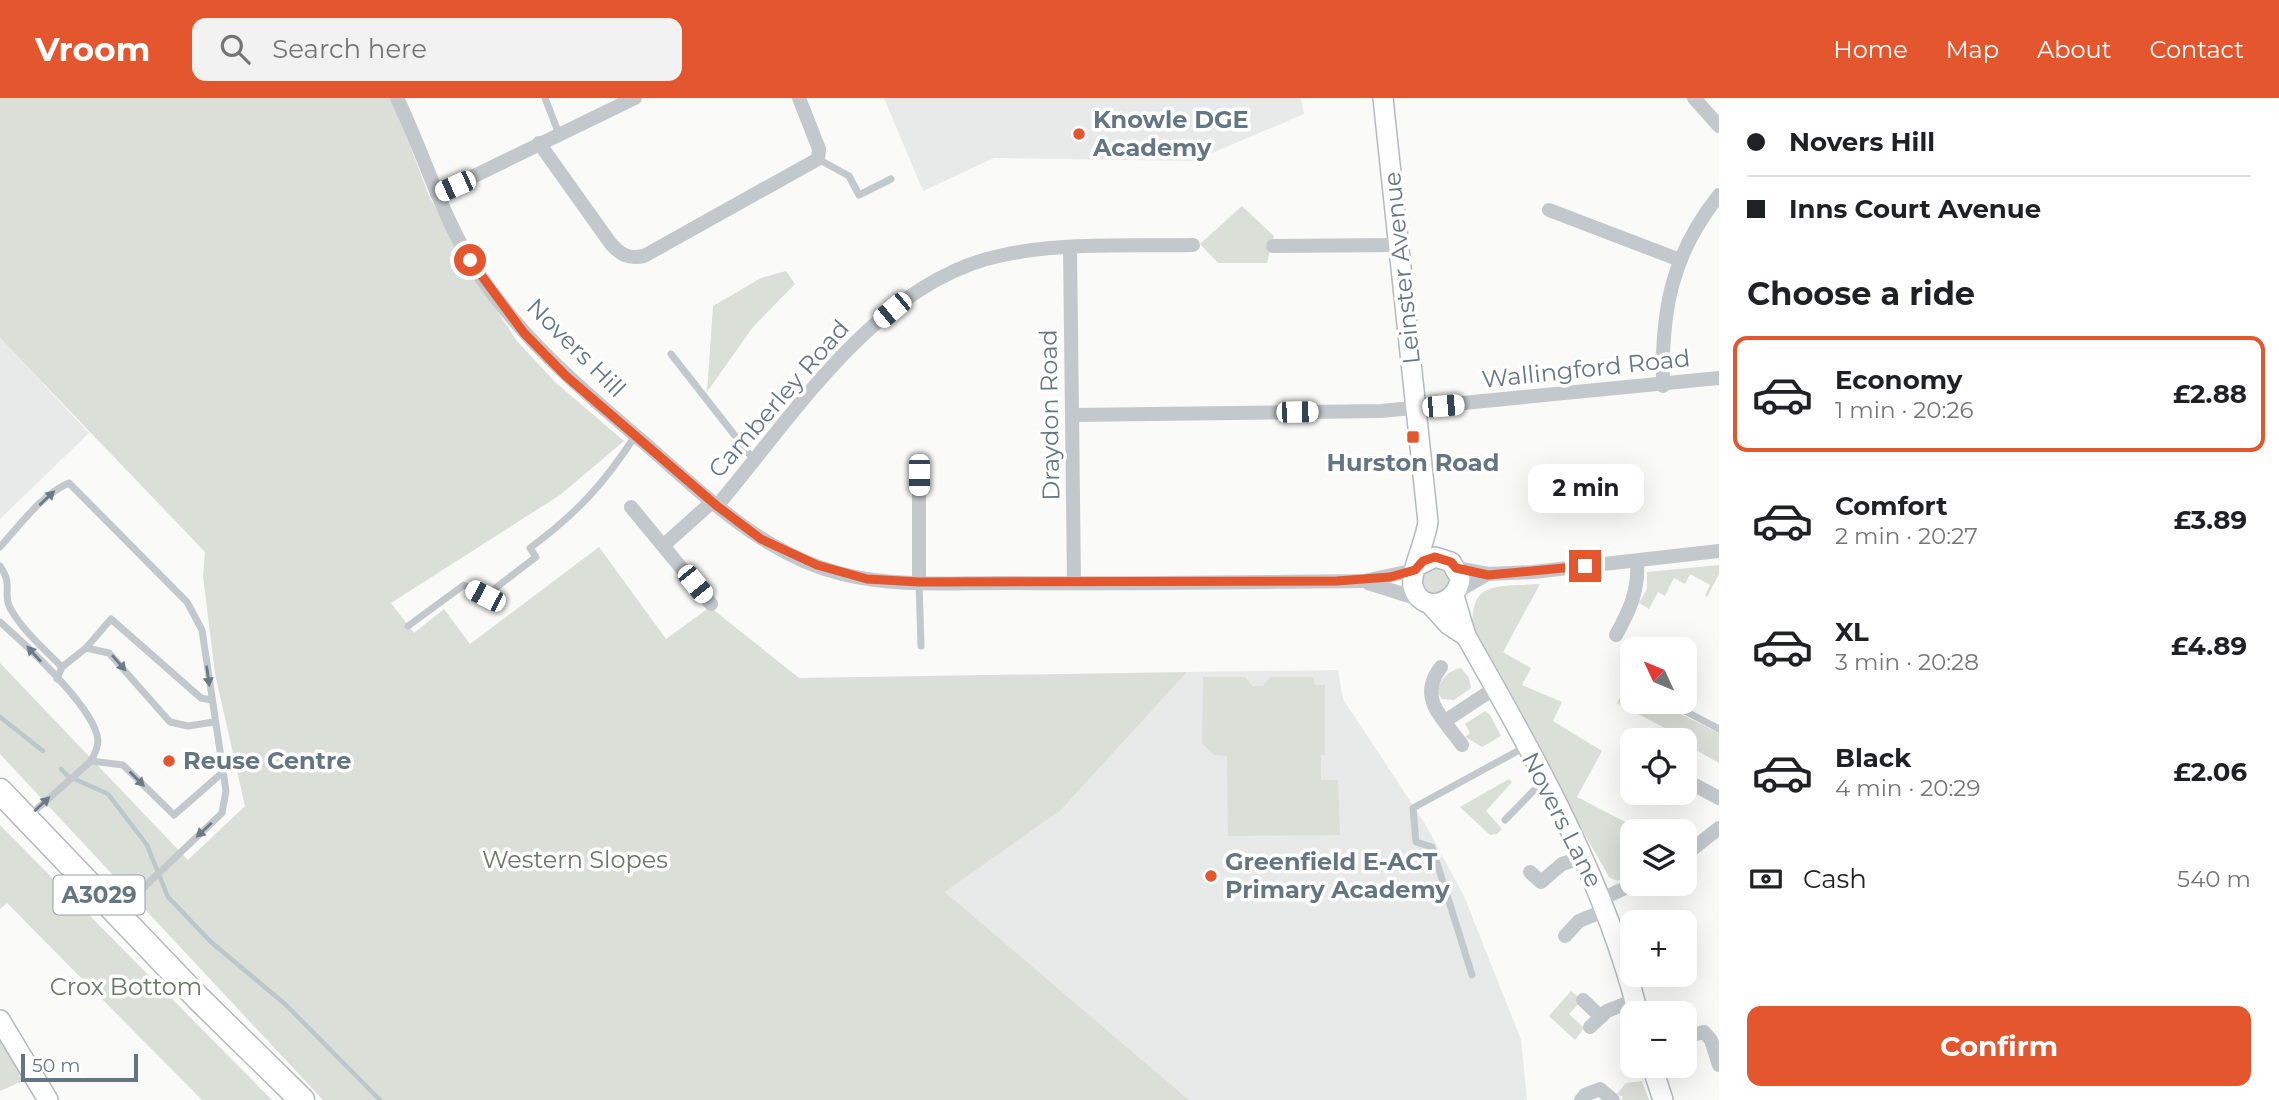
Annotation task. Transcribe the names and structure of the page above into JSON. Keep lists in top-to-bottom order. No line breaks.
{"streets":{"highway":["A3029"],"street":["Leinster Avenue","Novers Hill","Wallingford Road","Camberley Road","Draydon Road","Novers Lane"]},"crossings":[["Leinster Avenue","Wallingford Road"],["Leinster Avenue","Novers Lane"],["Novers Hill","Camberley Road"],["Novers Hill","Novers Lane"],["Camberley Road","Draydon Road"],["Camberley Road","Novers Lane"],["Draydon Road","Novers Lane"]],"parks":["Western Slopes","Crox Bottom"],"places":{"other":["Knowle DGE Academy","Reuse Centre","Greenfield E-ACT Primary Academy"],"transit":["Hurston Road"]},"scale_bar":"50 m","north":"top left","page":{"header":"Vroom","search":"Search here","nav":["Home","Map","About","Contact"],"banner":["Novers Hill","Inns Court Avenue"],"heading":"Choose a ride","list":[{"name":"Economy","note":"1 min · 20:26","value":"£2.88"},{"name":"Comfort","note":"2 min · 20:27","value":"£3.89"},{"name":"XL","note":"3 min · 20:28","value":"£4.89"},{"name":"Black","note":"4 min · 20:29","value":"£2.06"}],"bubble":"2 min","map_buttons":["+","−"],"pay":["Cash","540 m"],"buttons":"Confirm","scale":"50 m"}}
